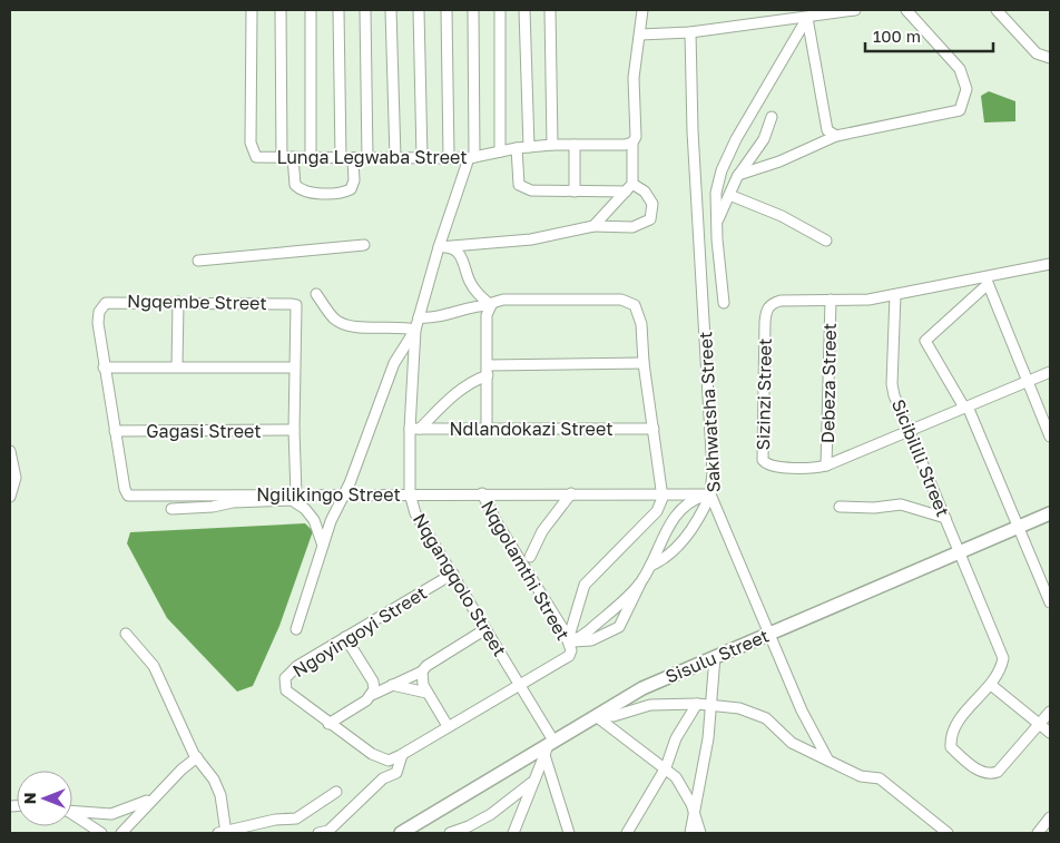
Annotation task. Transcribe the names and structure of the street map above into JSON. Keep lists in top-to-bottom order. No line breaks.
{"streets":{"street":["Lunga Legwaba Street","Ngqembe Street","Debeza Street","Sizinzi Street","Sakhwatsha Street","Ndlandokazi Street","Gagasi Street","Sicibilili Street","Ngilikingo Street","Nqgolamthi Street","Nqgangqolo Street","Ngoyingoyi Street","Sisulu Street"]},"crossings":[["Lunga Legwaba Street","Nqgangqolo Street"],["Ngqembe Street","Gagasi Street"],["Ngqembe Street","Ngilikingo Street"],["Debeza Street","Sizinzi Street"],["Sizinzi Street","Sicibilili Street"],["Sakhwatsha Street","Ngilikingo Street"],["Sakhwatsha Street","Sisulu Street"],["Ndlandokazi Street","Nqgangqolo Street"],["Sicibilili Street","Sisulu Street"],["Ngilikingo Street","Nqgolamthi Street"],["Ngilikingo Street","Nqgangqolo Street"],["Nqgolamthi Street","Nqgangqolo Street"],["Nqgangqolo Street","Ngoyingoyi Street"],["Nqgangqolo Street","Sisulu Street"]],"scale_bar":"100 m","north":"left"}
